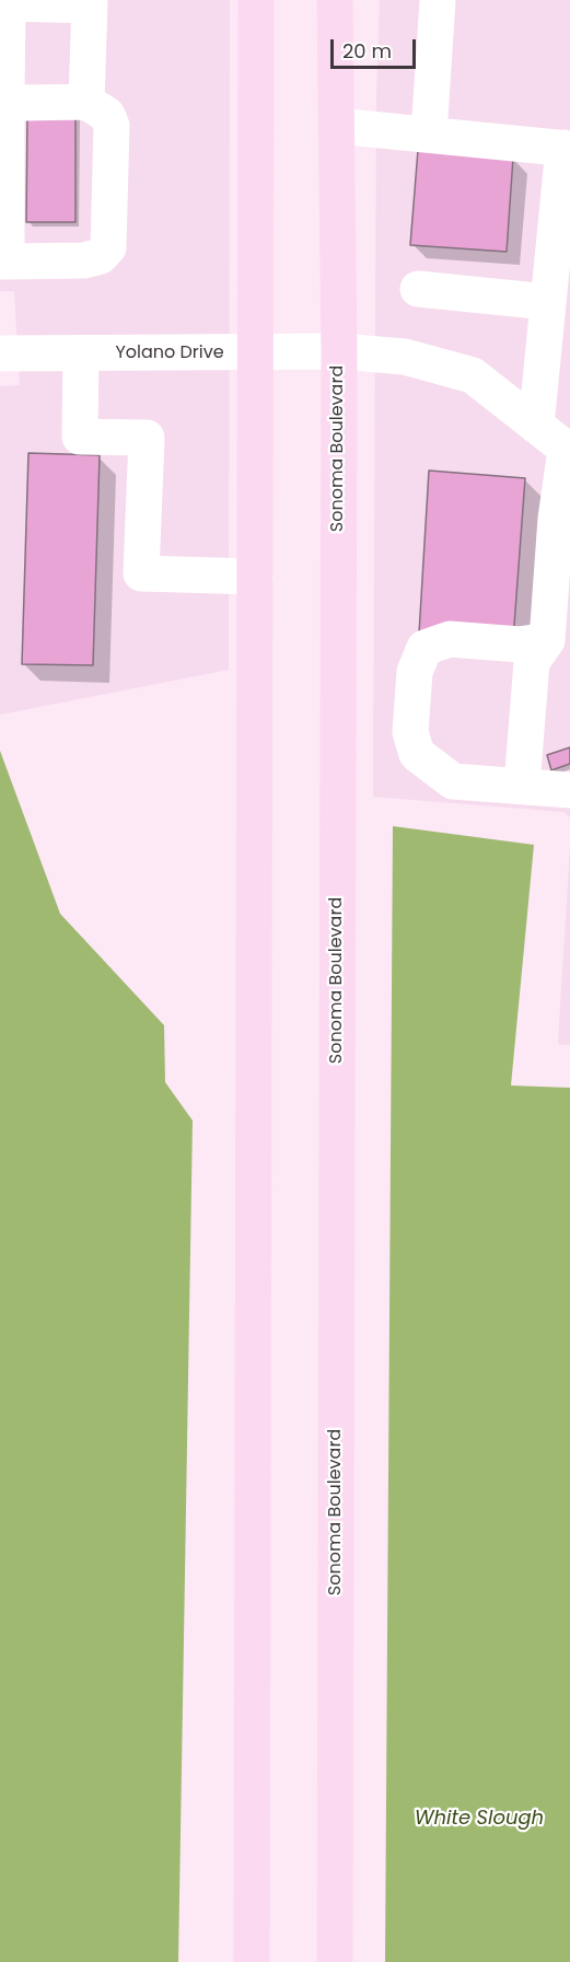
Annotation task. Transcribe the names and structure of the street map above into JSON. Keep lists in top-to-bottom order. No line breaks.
{"streets":{"main road":["Sonoma Boulevard"],"street":["Yolano Drive"]},"crossings":[["Yolano Drive","Sonoma Boulevard"]],"water":["White Slough"],"scale_bar":"20 m"}
